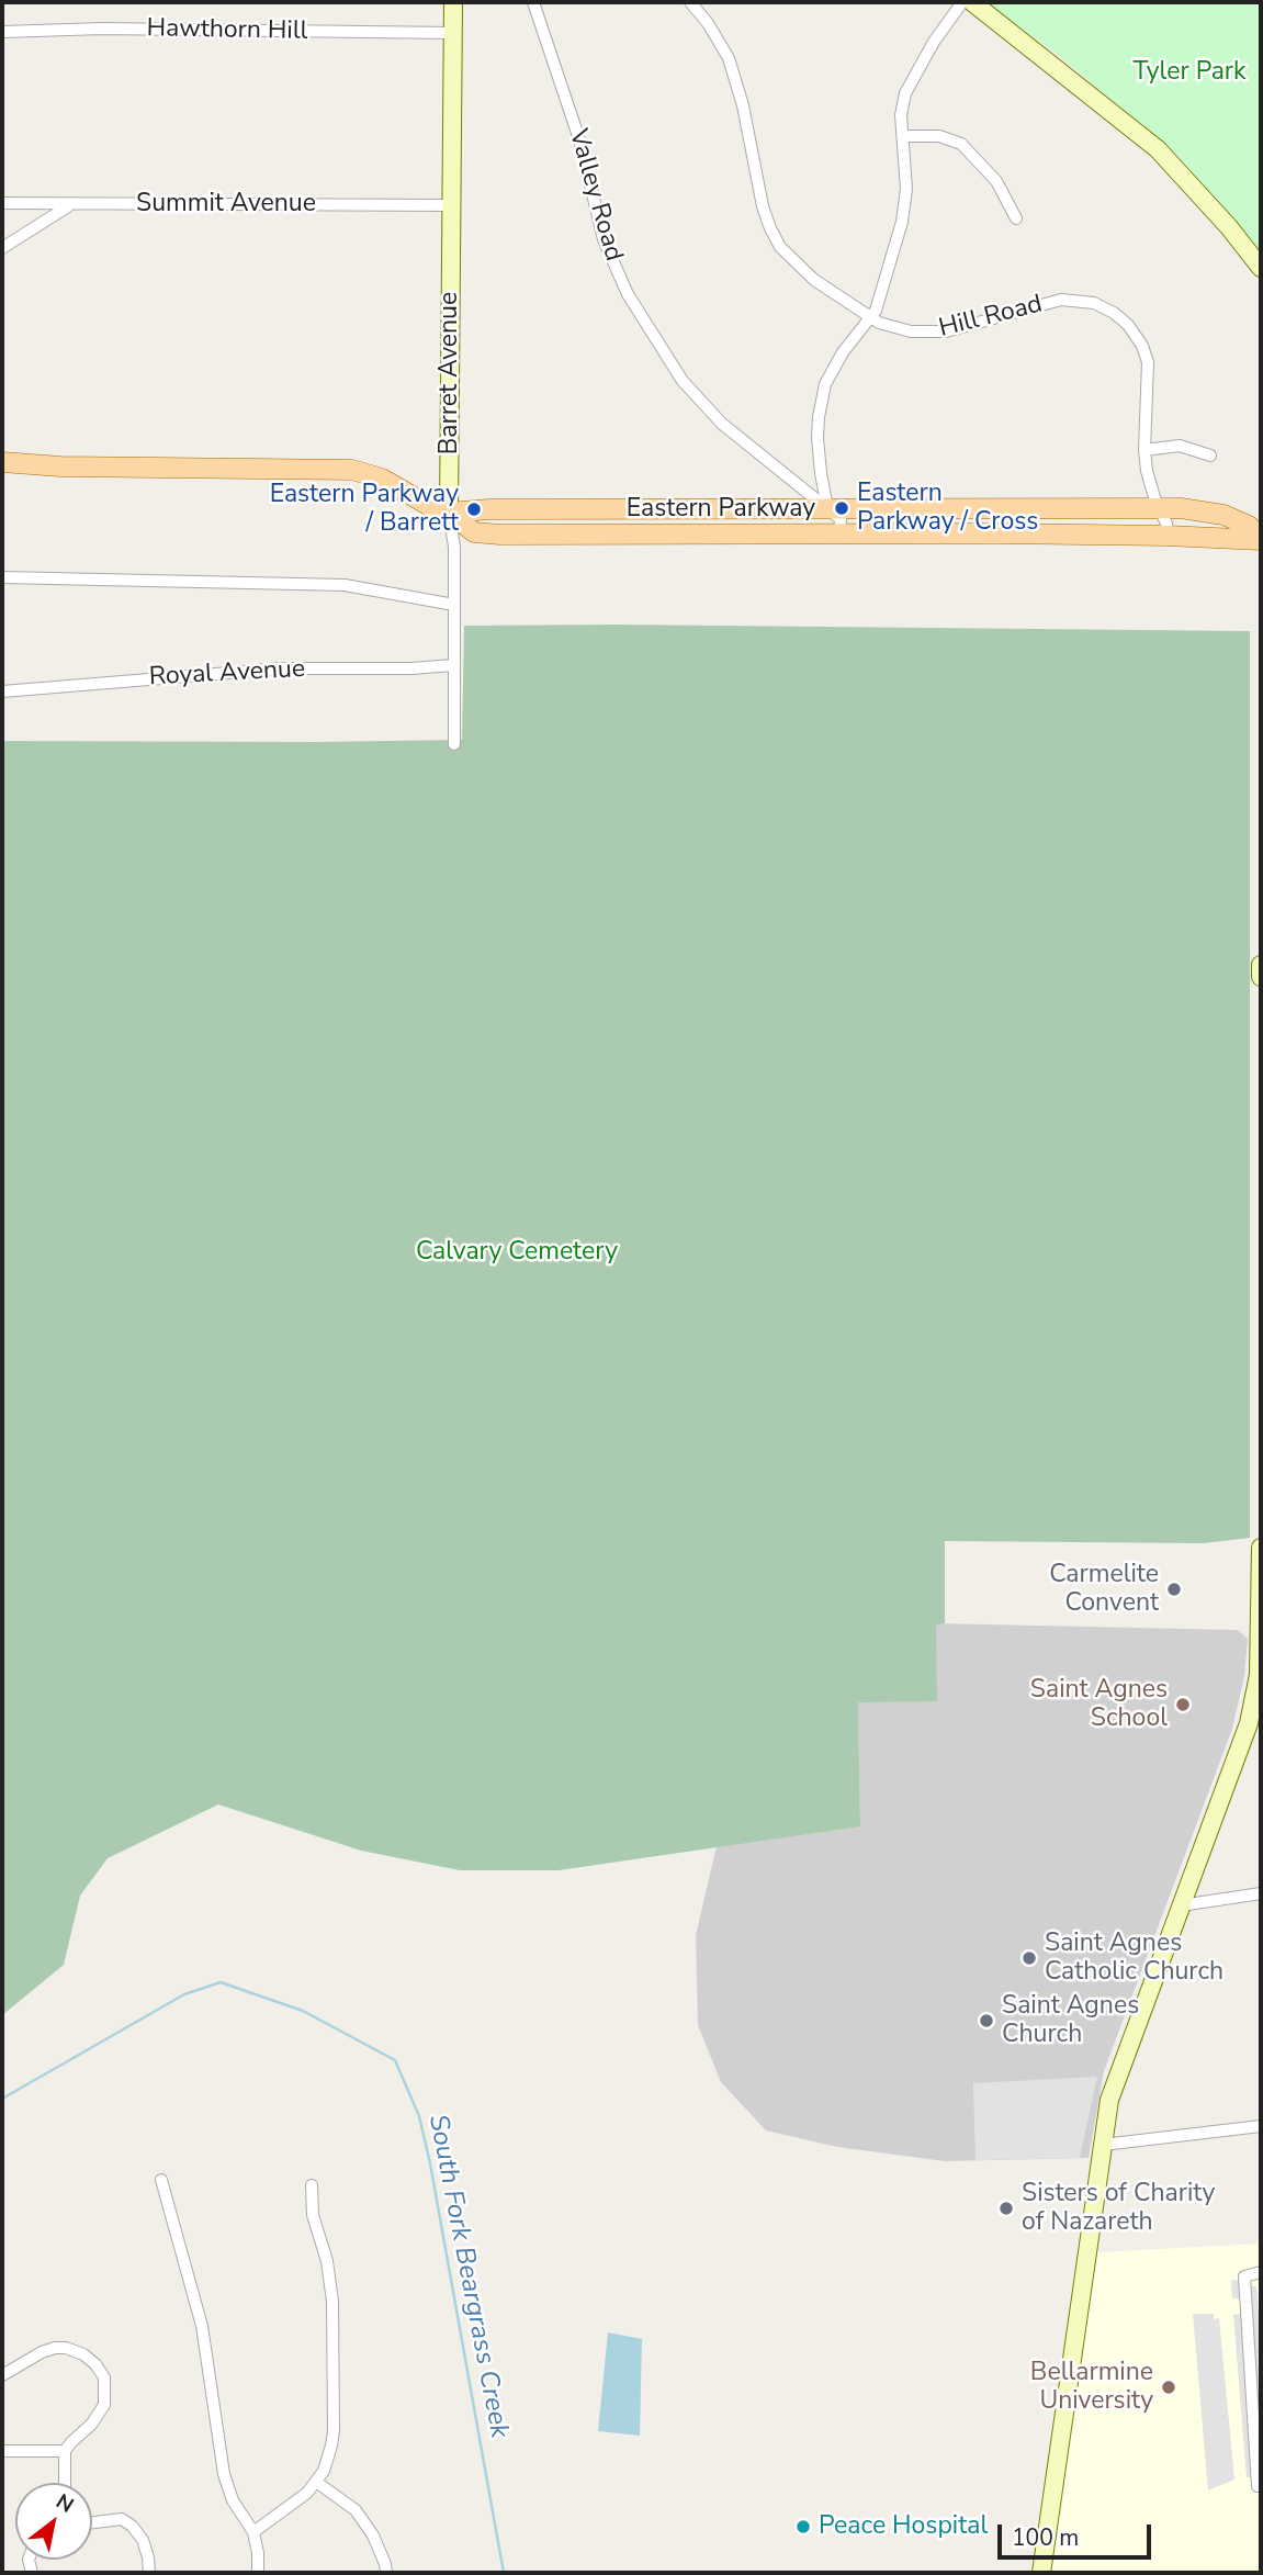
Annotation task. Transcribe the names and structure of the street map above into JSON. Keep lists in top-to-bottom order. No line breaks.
{"streets":{"main road":["Barret Avenue","Eastern Parkway"],"street":["Hawthorn Hill","Valley Road","Summit Avenue","Hill Road","Royal Avenue"]},"crossings":[["Hawthorn Hill","Barret Avenue"],["Valley Road","Eastern Parkway"],["Summit Avenue","Barret Avenue"],["Hill Road","Eastern Parkway"],["Barret Avenue","Eastern Parkway"],["Barret Avenue","Royal Avenue"]],"water":["South Fork Beargrass Creek"],"parks":["Tyler Park","Calvary Cemetery"],"places":["Eastern Parkway / Cross","Eastern Parkway / Barrett","Carmelite Convent","Saint Agnes School","Saint Agnes Catholic Church","Saint Agnes Church","Sisters of Charity of Nazareth","Bellarmine University","Peace Hospital"],"scale_bar":"100 m","north":"top right"}
